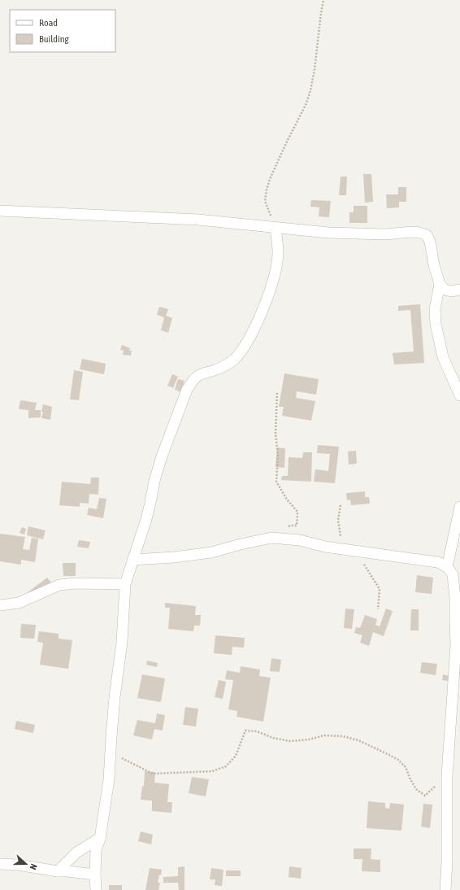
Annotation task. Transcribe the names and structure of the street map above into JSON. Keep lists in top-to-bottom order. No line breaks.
{"legend":["Road","Building"],"north":"right"}
